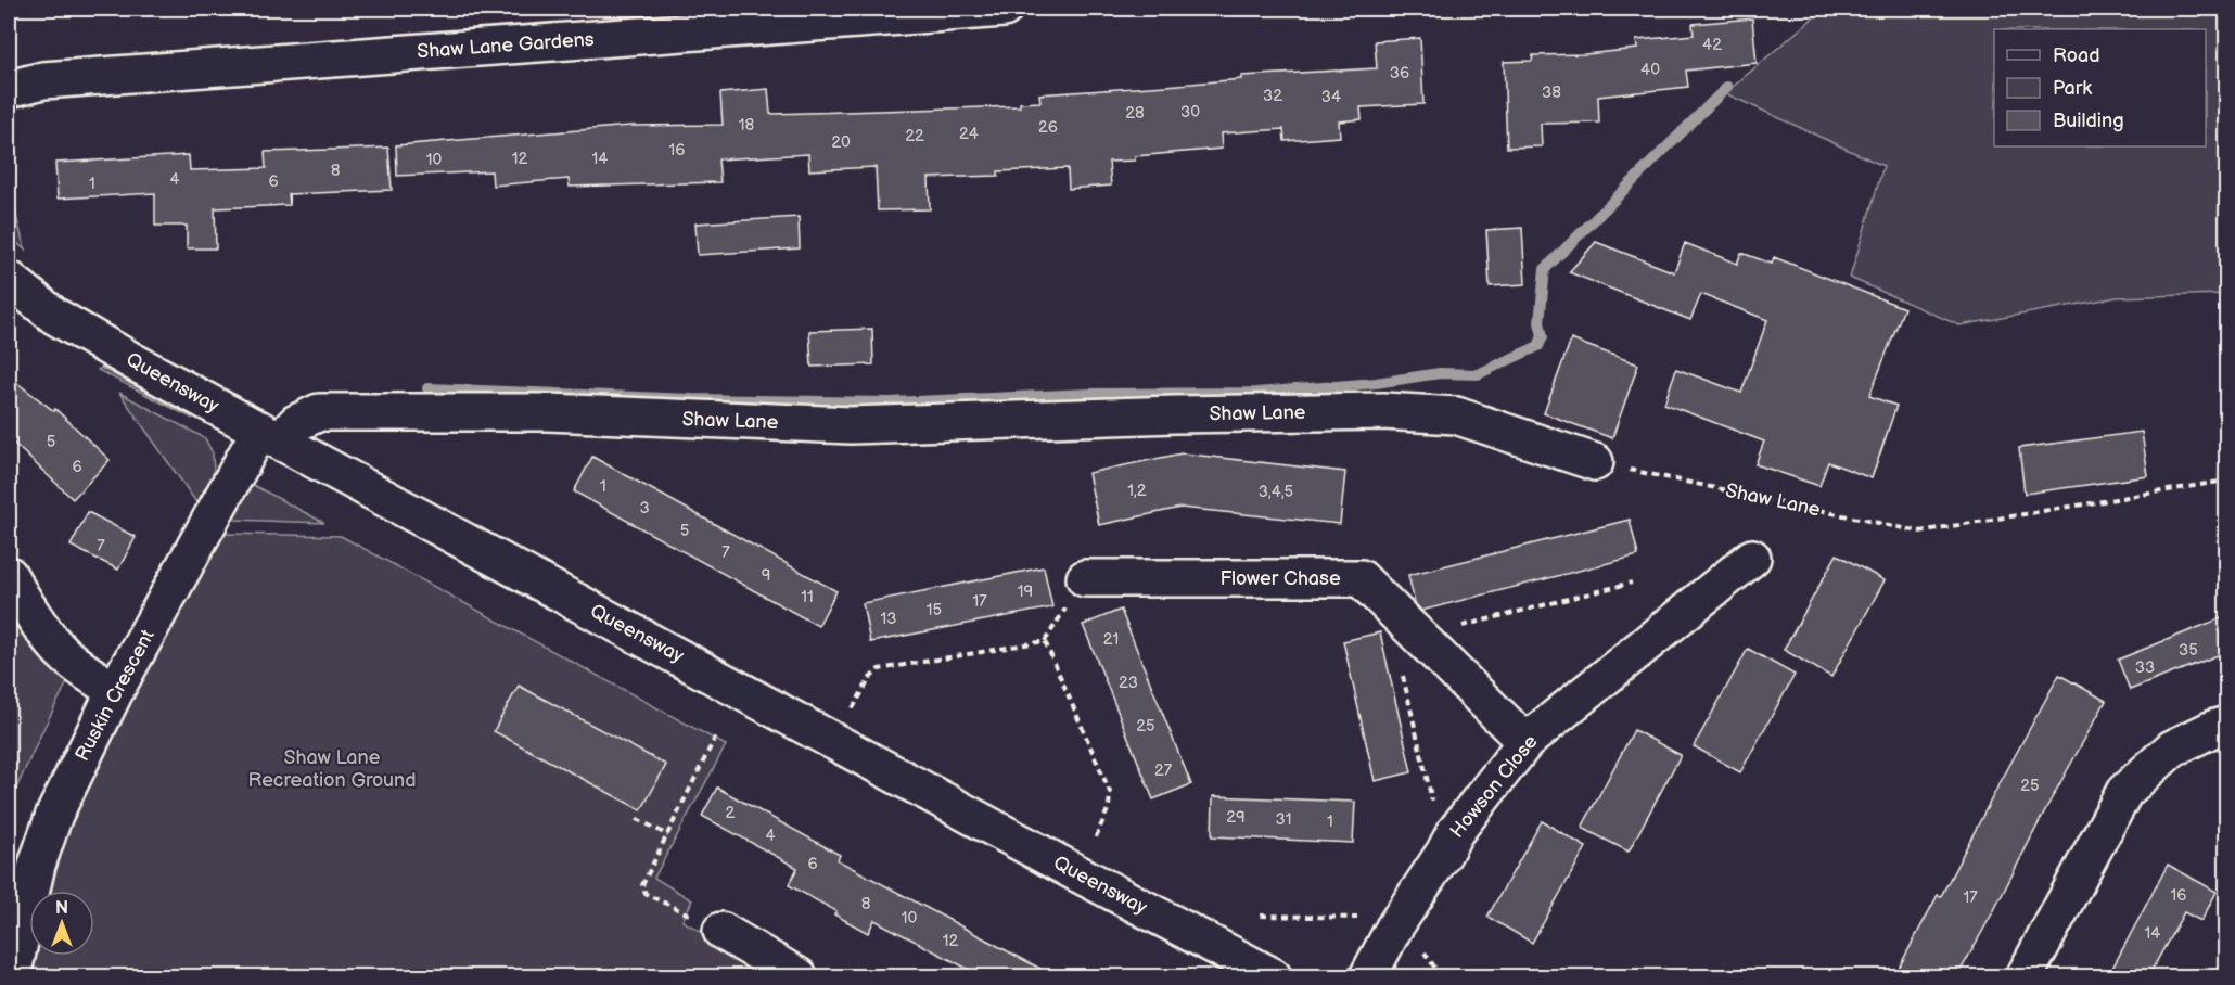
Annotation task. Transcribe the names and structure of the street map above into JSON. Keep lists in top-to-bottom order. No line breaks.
{"streets":{"street":["Shaw Lane Gardens","Queensway","Shaw Lane","Flower Chase","Ruskin Crescent","Howson Close"]},"crossings":[["Queensway","Shaw Lane"],["Queensway","Ruskin Crescent"],["Shaw Lane","Ruskin Crescent"],["Flower Chase","Howson Close"]],"parks":["Shaw Lane Recreation Ground"],"house_numbers":["42","40","36","38","32","34","30","28","18","26","24","22","20","16","12","14","10","8","4","6","1","5","6","1","1,2","3,4,5","3","5","7","7","9","19","11","17","15","13","21","35","33","23","25","27","25","2","29","31","1","4","6","16","17","8","10","14","12"],"legend":["Road","Park","Building"],"north":"top"}
